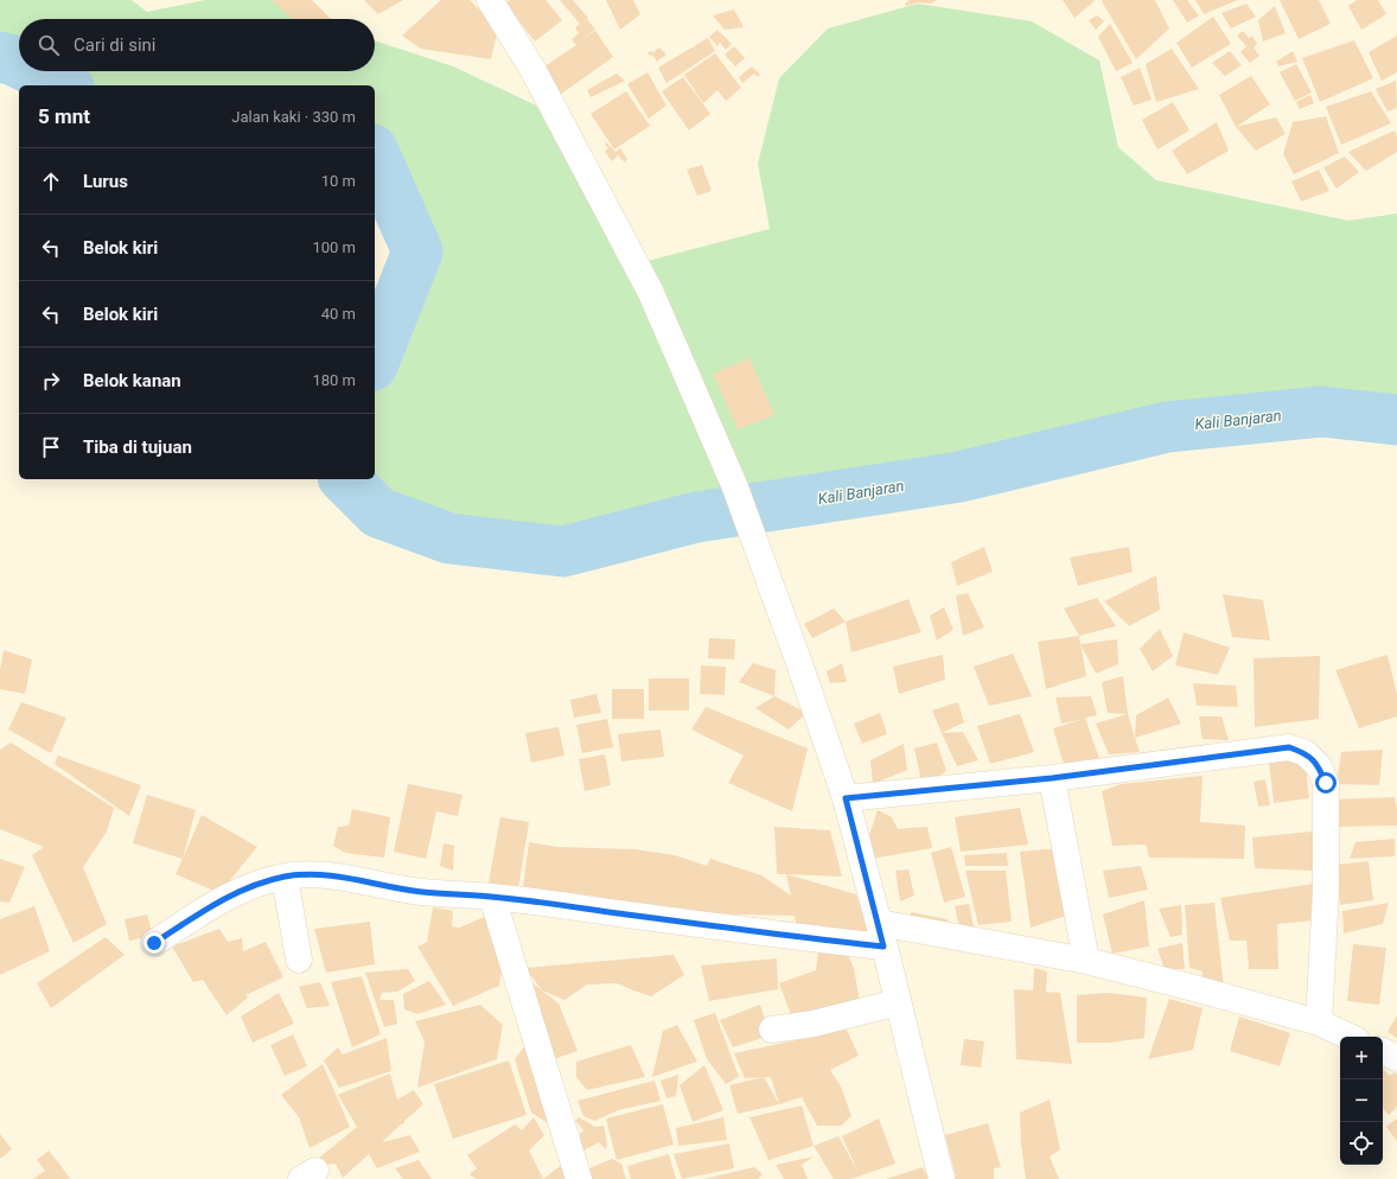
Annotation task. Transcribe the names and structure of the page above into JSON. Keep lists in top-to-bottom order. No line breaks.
{"water":["Kali Banjaran"],"page":{"search":"Cari di sini","heading":["5 mnt","Jalan kaki · 330 m"],"list":[["Lurus","10 m"],["Belok kiri","100 m"],["Belok kiri","40 m"],["Belok kanan","180 m"],"Tiba di tujuan"],"map_buttons":["+","−"]}}
